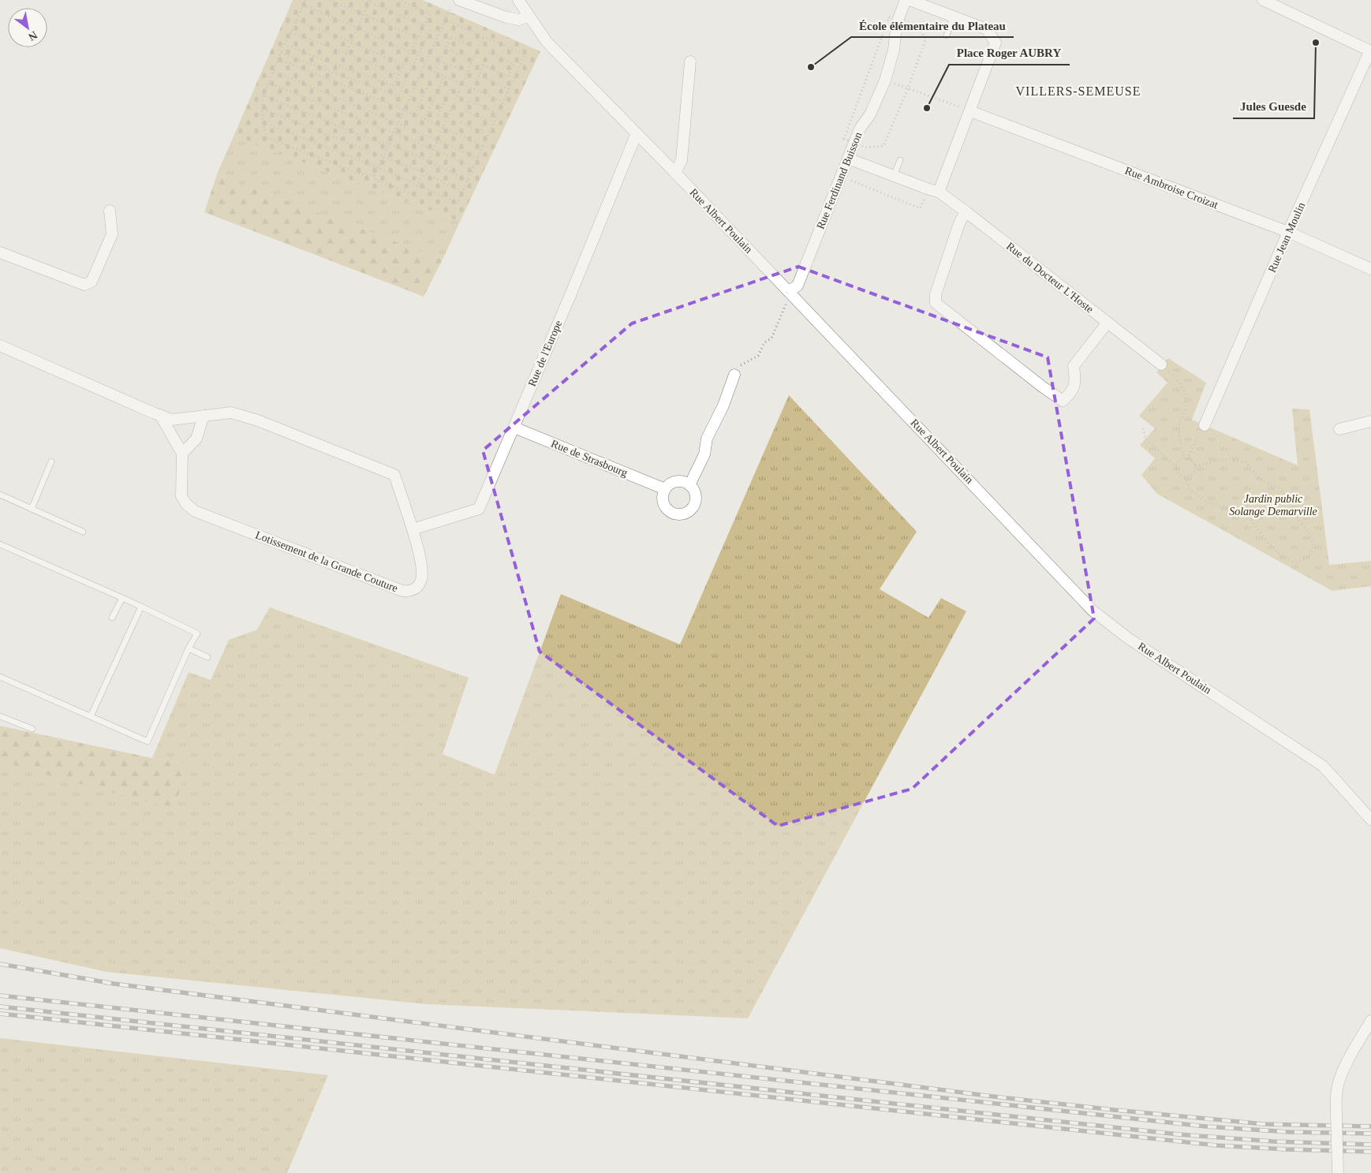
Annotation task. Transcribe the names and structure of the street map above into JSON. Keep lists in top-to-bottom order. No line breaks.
{"streets":{"street":["Rue Ferdinand Buisson","Rue Ambroise Croizat","Rue Albert Poulain","Rue Jean Moulin","Rue du Docteur L'Hoste","Rue de l'Europe","Rue de Strasbourg","Lotissement de la Grande Couture"]},"crossings":[["Rue Ferdinand Buisson","Rue Albert Poulain"],["Rue Ambroise Croizat","Rue Jean Moulin"],["Rue Albert Poulain","Rue de l'Europe"],["Rue de l'Europe","Rue de Strasbourg"],["Rue de l'Europe","Lotissement de la Grande Couture"]],"districts":["VILLERS-SEMEUSE"],"parks":["Jardin public Solange Demarville"],"places":["Jules Guesde","École élémentaire du Plateau","Place Roger AUBRY"],"north":"bottom right"}
